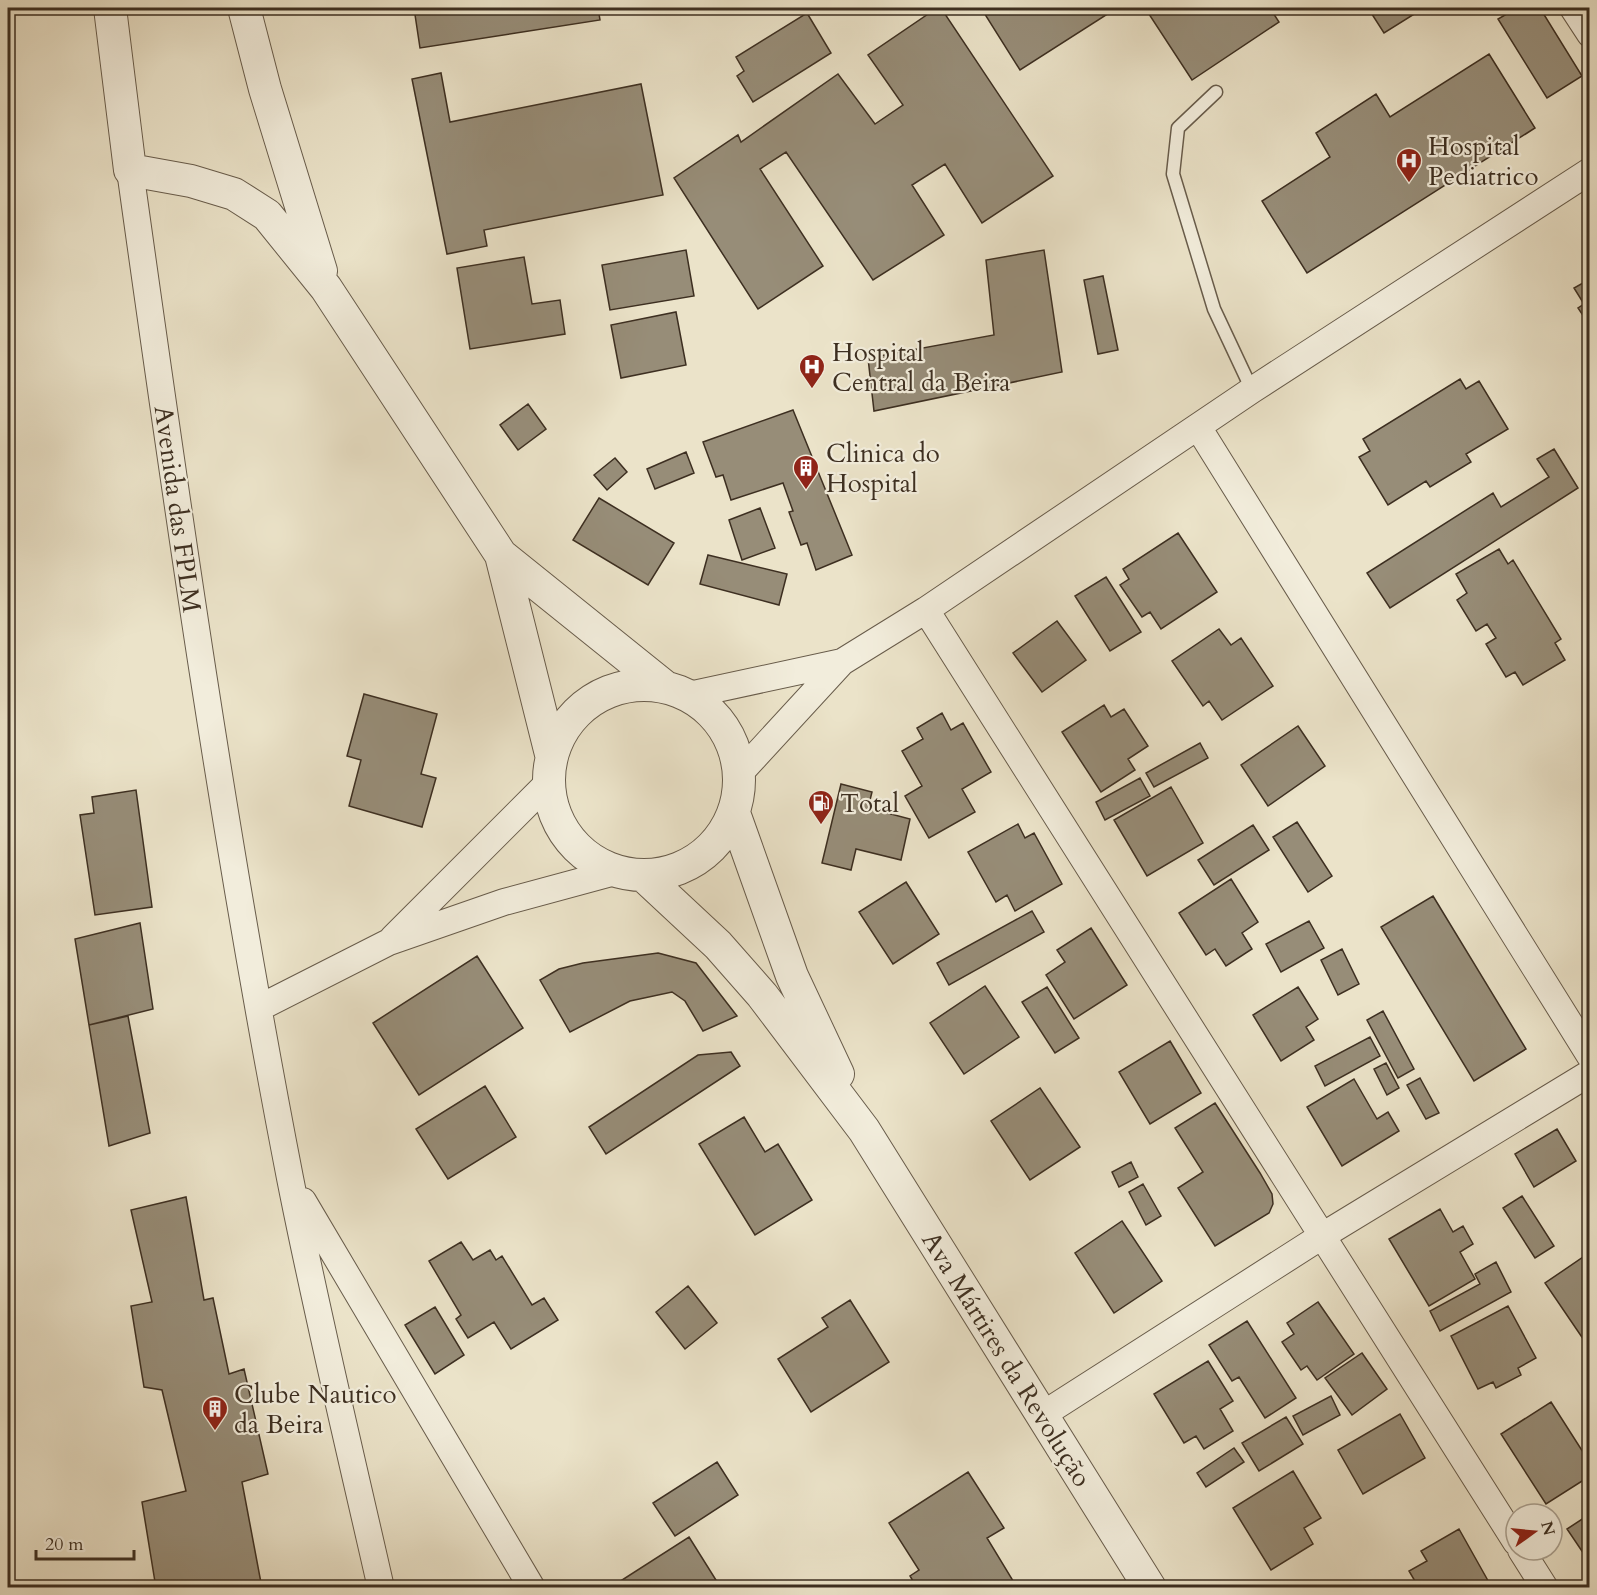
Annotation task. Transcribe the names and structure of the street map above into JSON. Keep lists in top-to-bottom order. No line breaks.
{"streets":{"street":["Avenida das FPLM","Ava Mártires da Revolução"]},"places":{"hospital":["Hospital Pediatrico","Hospital Central da Beira"],"building":["Clinica do Hospital","Clube Nautico da Beira"],"fuel station":["Total"]},"scale_bar":"20 m","north":"right"}
